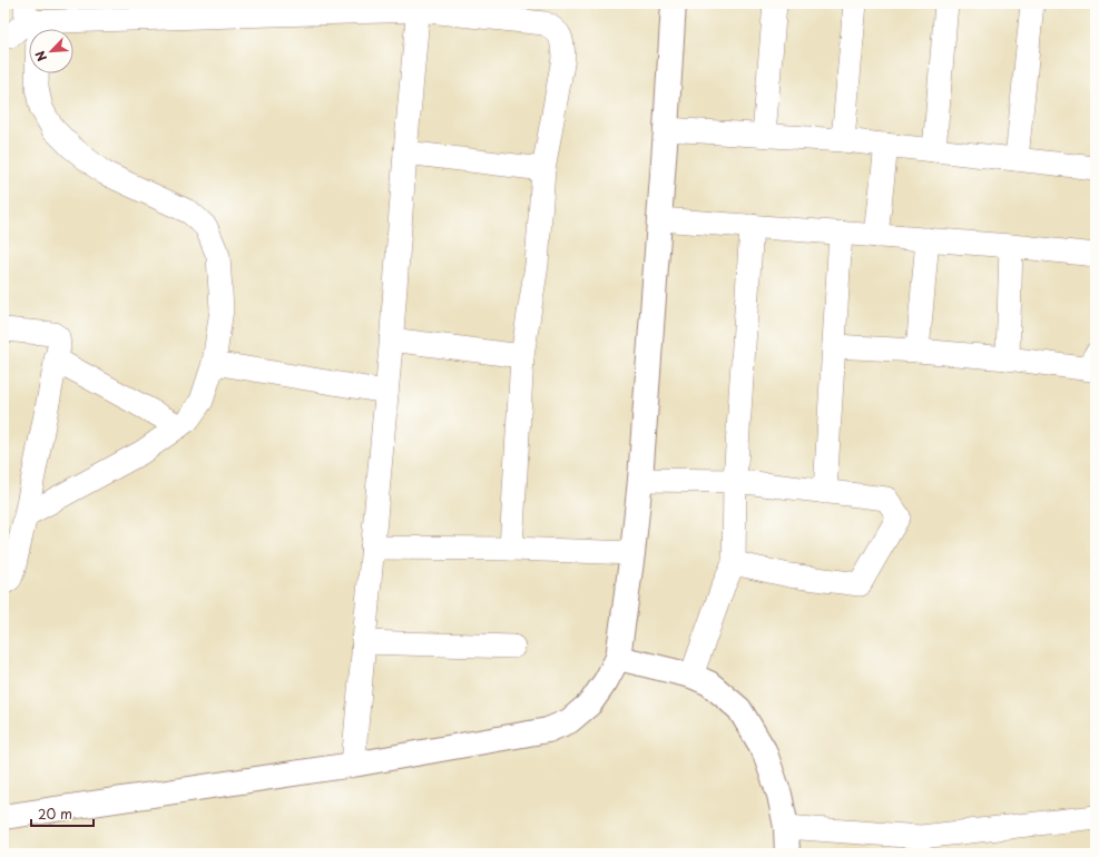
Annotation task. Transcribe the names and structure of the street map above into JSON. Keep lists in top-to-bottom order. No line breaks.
{"scale_bar":"20 m","north":"bottom left"}
